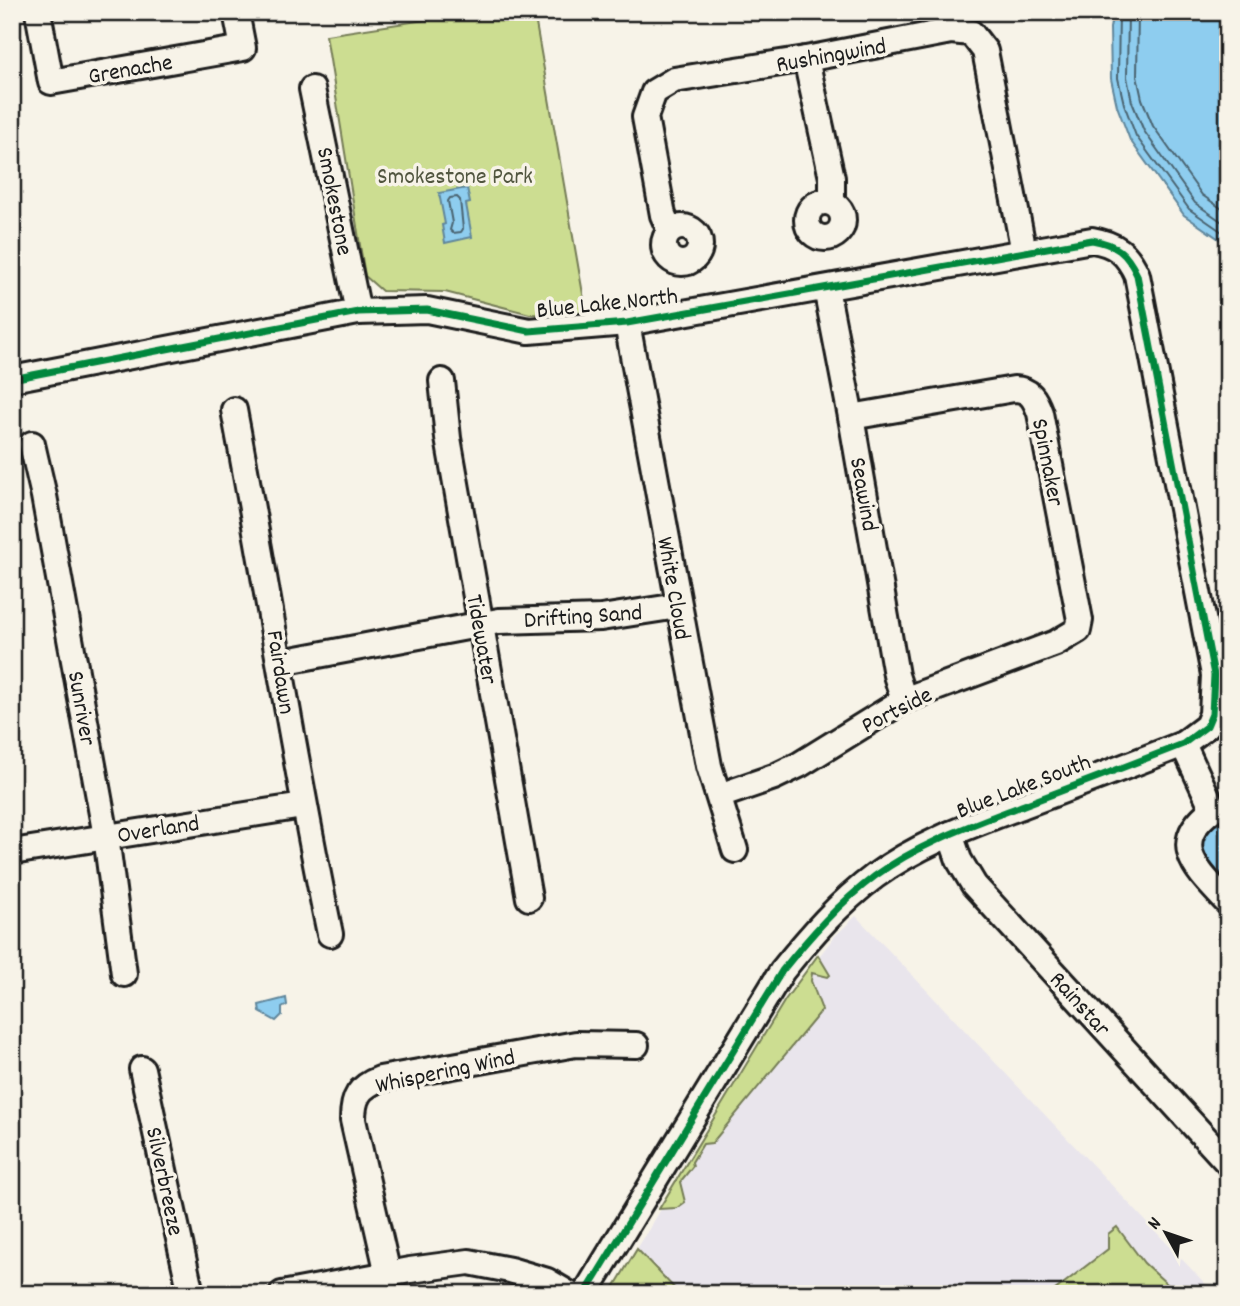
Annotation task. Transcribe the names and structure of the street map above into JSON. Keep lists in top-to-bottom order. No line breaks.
{"streets":{"street":["Rushingwind","Grenache","Smokestone","Blue Lake North","Spinnaker","Seawind","White Cloud","Drifting Sand","Tidewater","Fairdawn","Sunriver","Portside","Blue Lake South","Overland","Rainstar","Whispering Wind","Silverbreeze"]},"crossings":[["Rushingwind","Blue Lake North"],["Smokestone","Blue Lake North"],["Blue Lake North","Seawind"],["Blue Lake North","White Cloud"],["Blue Lake North","Blue Lake South"],["Spinnaker","Seawind"],["Spinnaker","Portside"],["Seawind","Portside"],["White Cloud","Drifting Sand"],["White Cloud","Portside"],["Drifting Sand","Tidewater"],["Drifting Sand","Fairdawn"],["Fairdawn","Overland"],["Sunriver","Overland"],["Blue Lake South","Rainstar"]],"parks":["Smokestone Park"],"north":"top left"}
